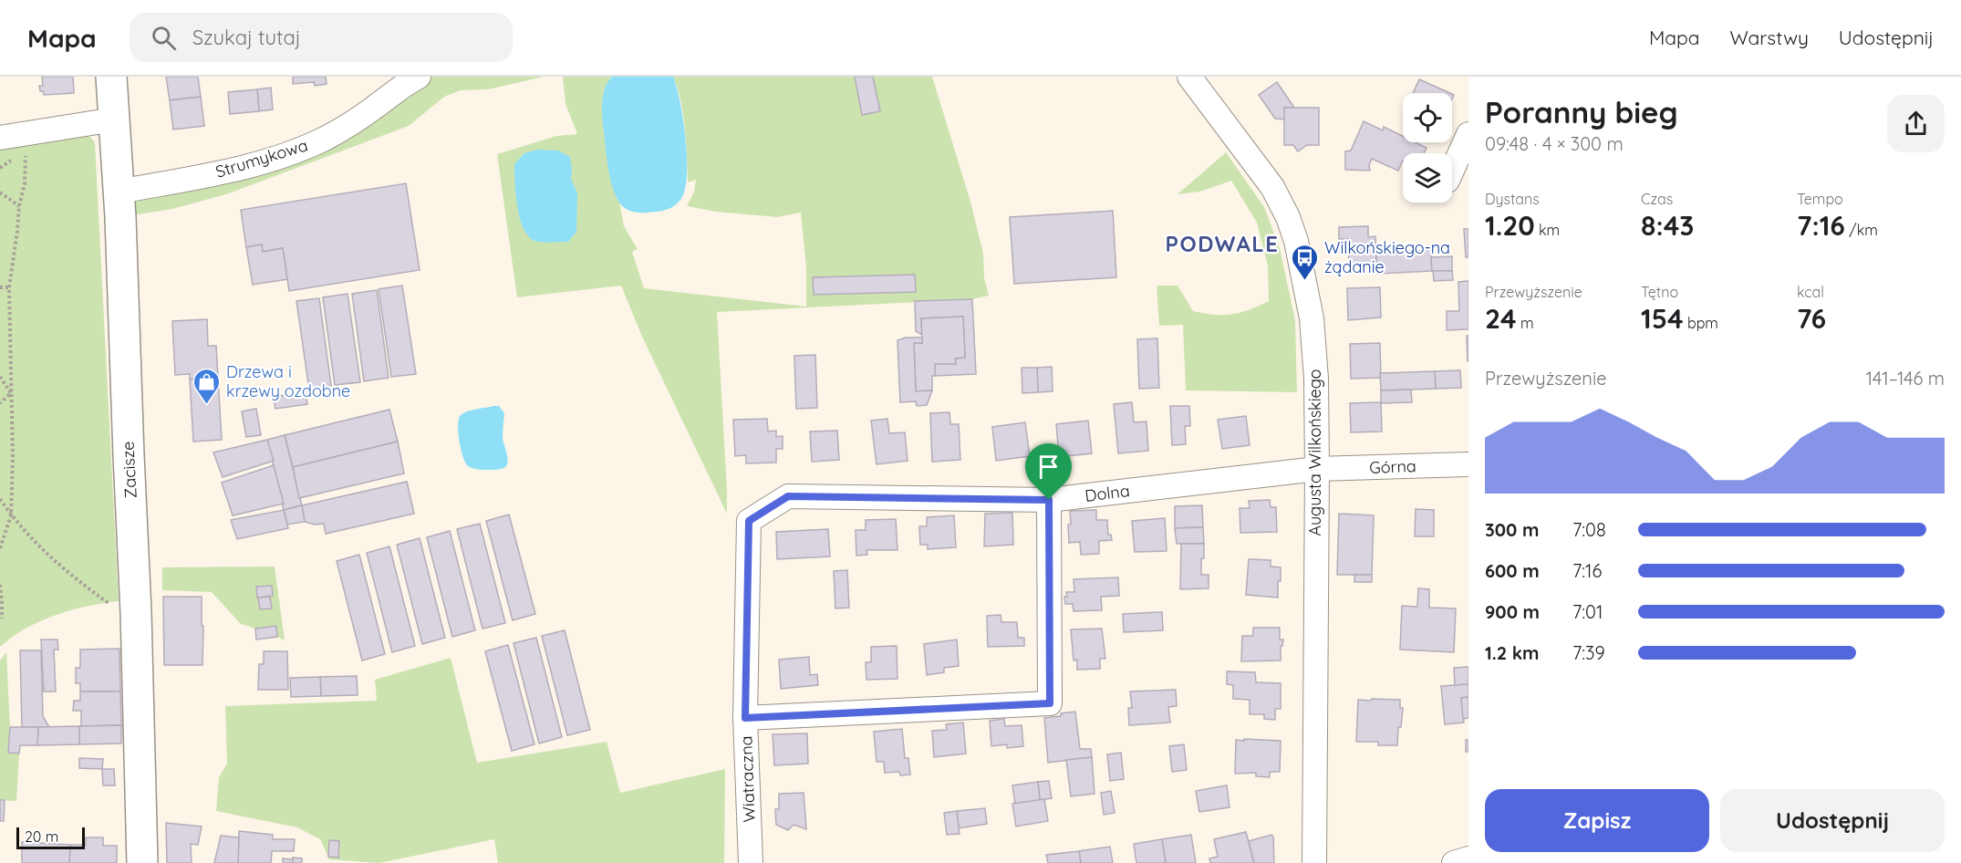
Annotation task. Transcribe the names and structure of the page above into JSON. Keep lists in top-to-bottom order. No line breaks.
{"streets":{"street":["Strumykowa","Augusta Wilkońskiego","Górna","Zacisze","Dolna","Wiatraczna"]},"crossings":[["Strumykowa","Zacisze"],["Augusta Wilkońskiego","Górna"],["Augusta Wilkońskiego","Dolna"],["Górna","Dolna"],["Dolna","Wiatraczna"]],"districts":["PODWALE"],"places":{"bus stop":["Wilkońskiego-na żądanie"],"shop":["Drzewa i krzewy ozdobne"]},"scale_bar":"20 m","page":{"header":"Mapa","search":"Szukaj tutaj","nav":["Mapa","Warstwy","Udostępnij"],"heading":["Poranny bieg","09:48 · 4 × 300 m"],"stats":[["Dystans","1.20 km"],["Czas","8:43"],["Tempo","7:16 /km"],["Przewyższenie","24 m"],["Tętno","154 bpm"],["kcal","76"]],"chart":["Przewyższenie","141–146 m"],"list":[{"name":"300 m","note":"7:08"},{"name":"600 m","note":"7:16"},{"name":"900 m","note":"7:01"},{"name":"1.2 km","note":"7:39"}],"buttons":["Zapisz","Udostępnij"],"scale":"20 m"}}
